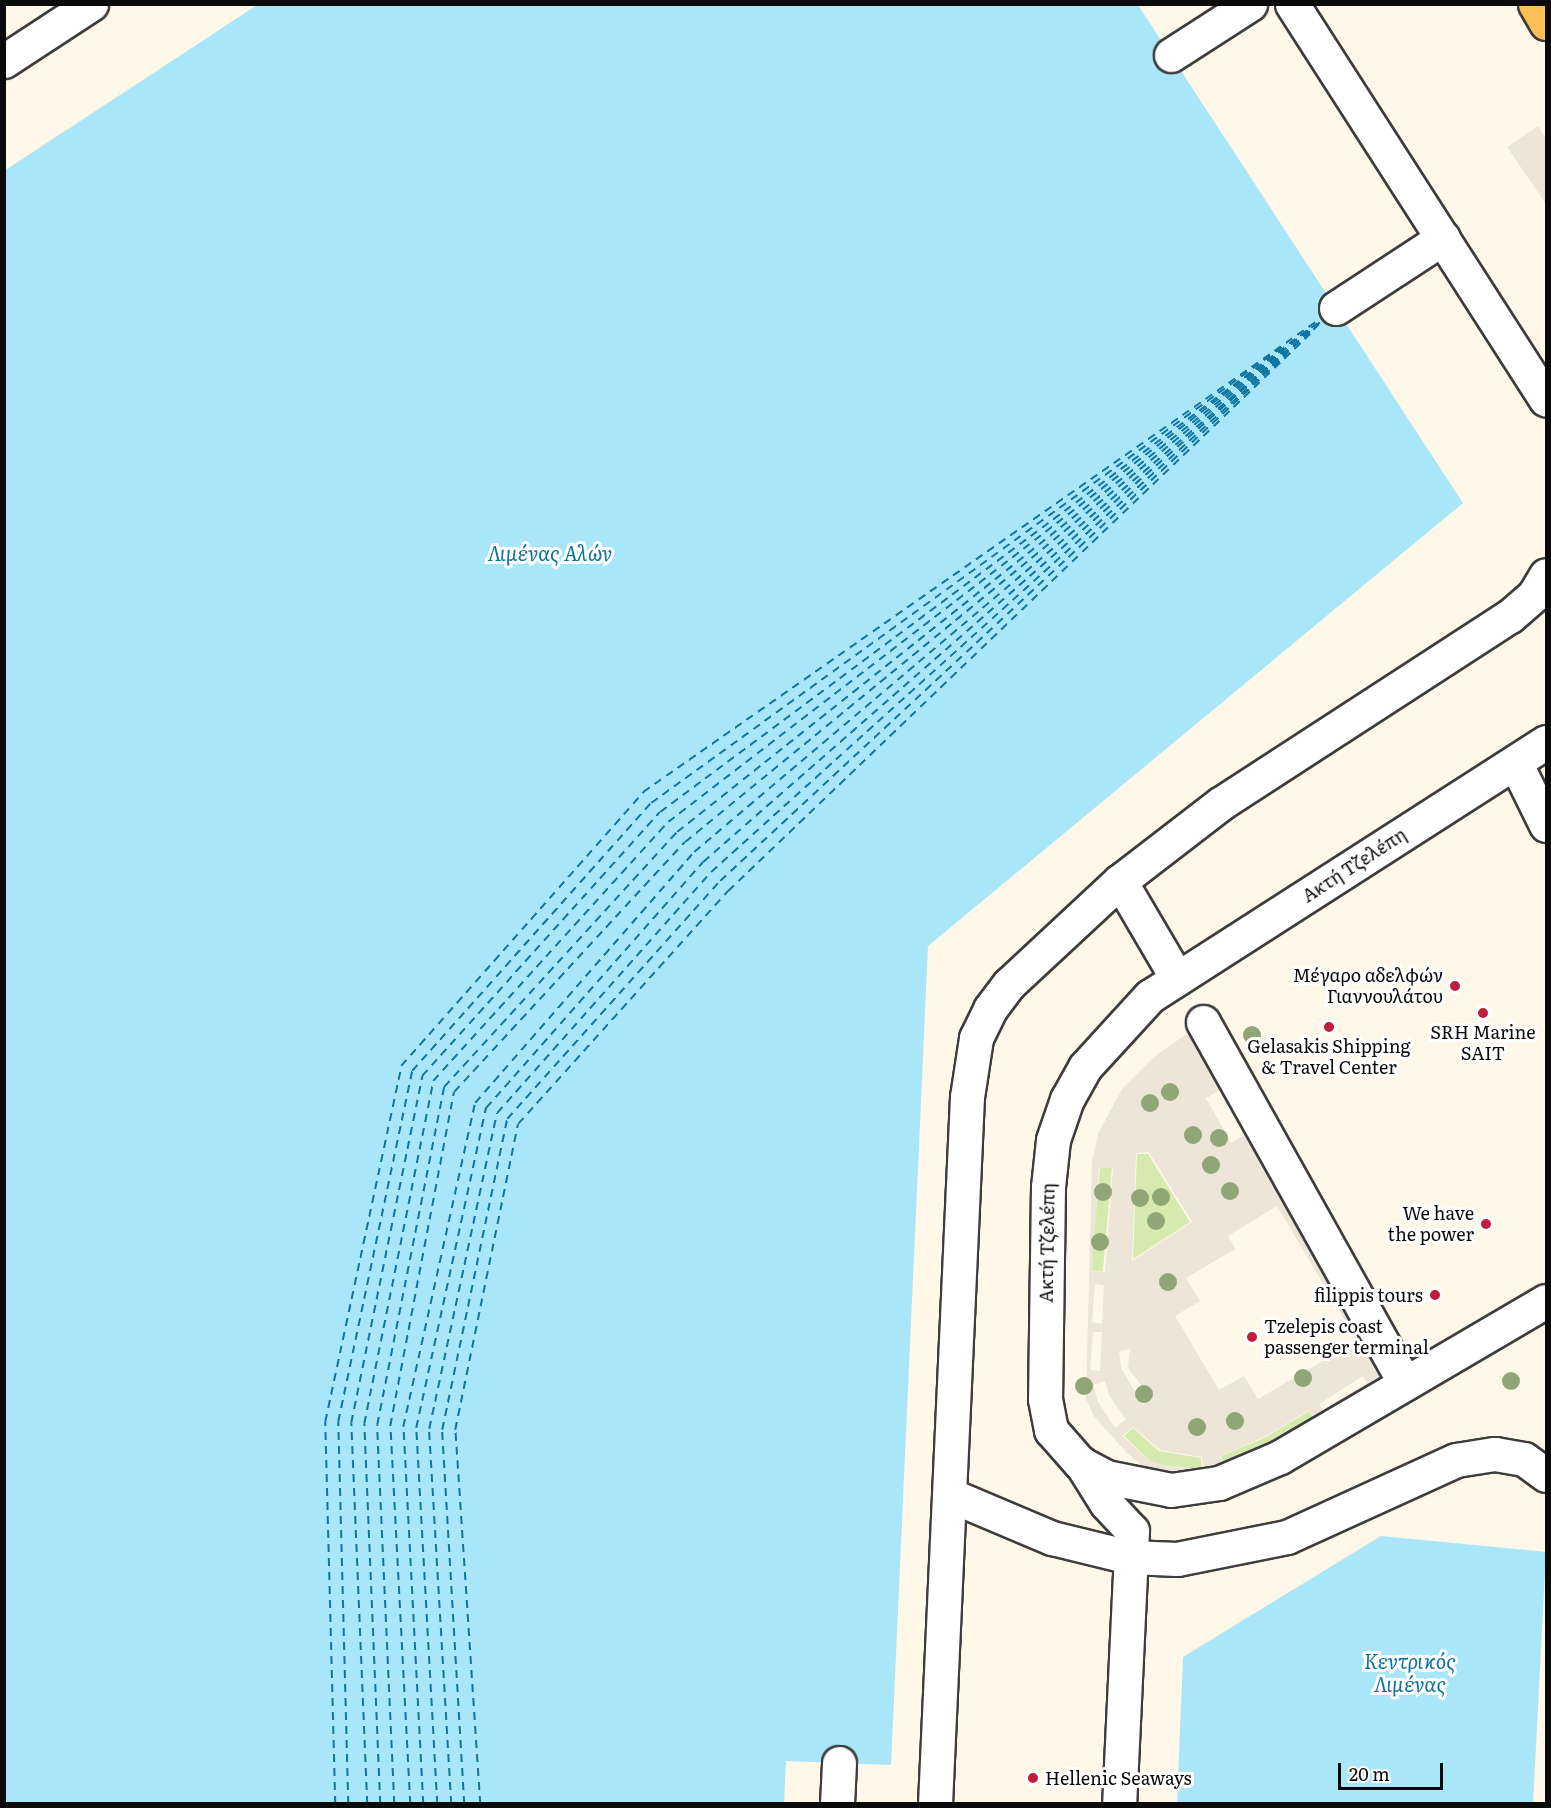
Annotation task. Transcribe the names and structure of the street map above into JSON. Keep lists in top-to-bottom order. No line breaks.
{"streets":{"street":["Ακτή Τζελέπη"]},"water":["Λιμένας Αλών","Κεντρικός Λιμένας"],"places":["Μέγαρο αδελφών Γιαννουλάτου","SRH Marine SAIT","Gelasakis Shipping & Travel Center","We have the power","filippis tours","Tzelepis coast passenger terminal","Hellenic Seaways"],"scale_bar":"20 m"}
